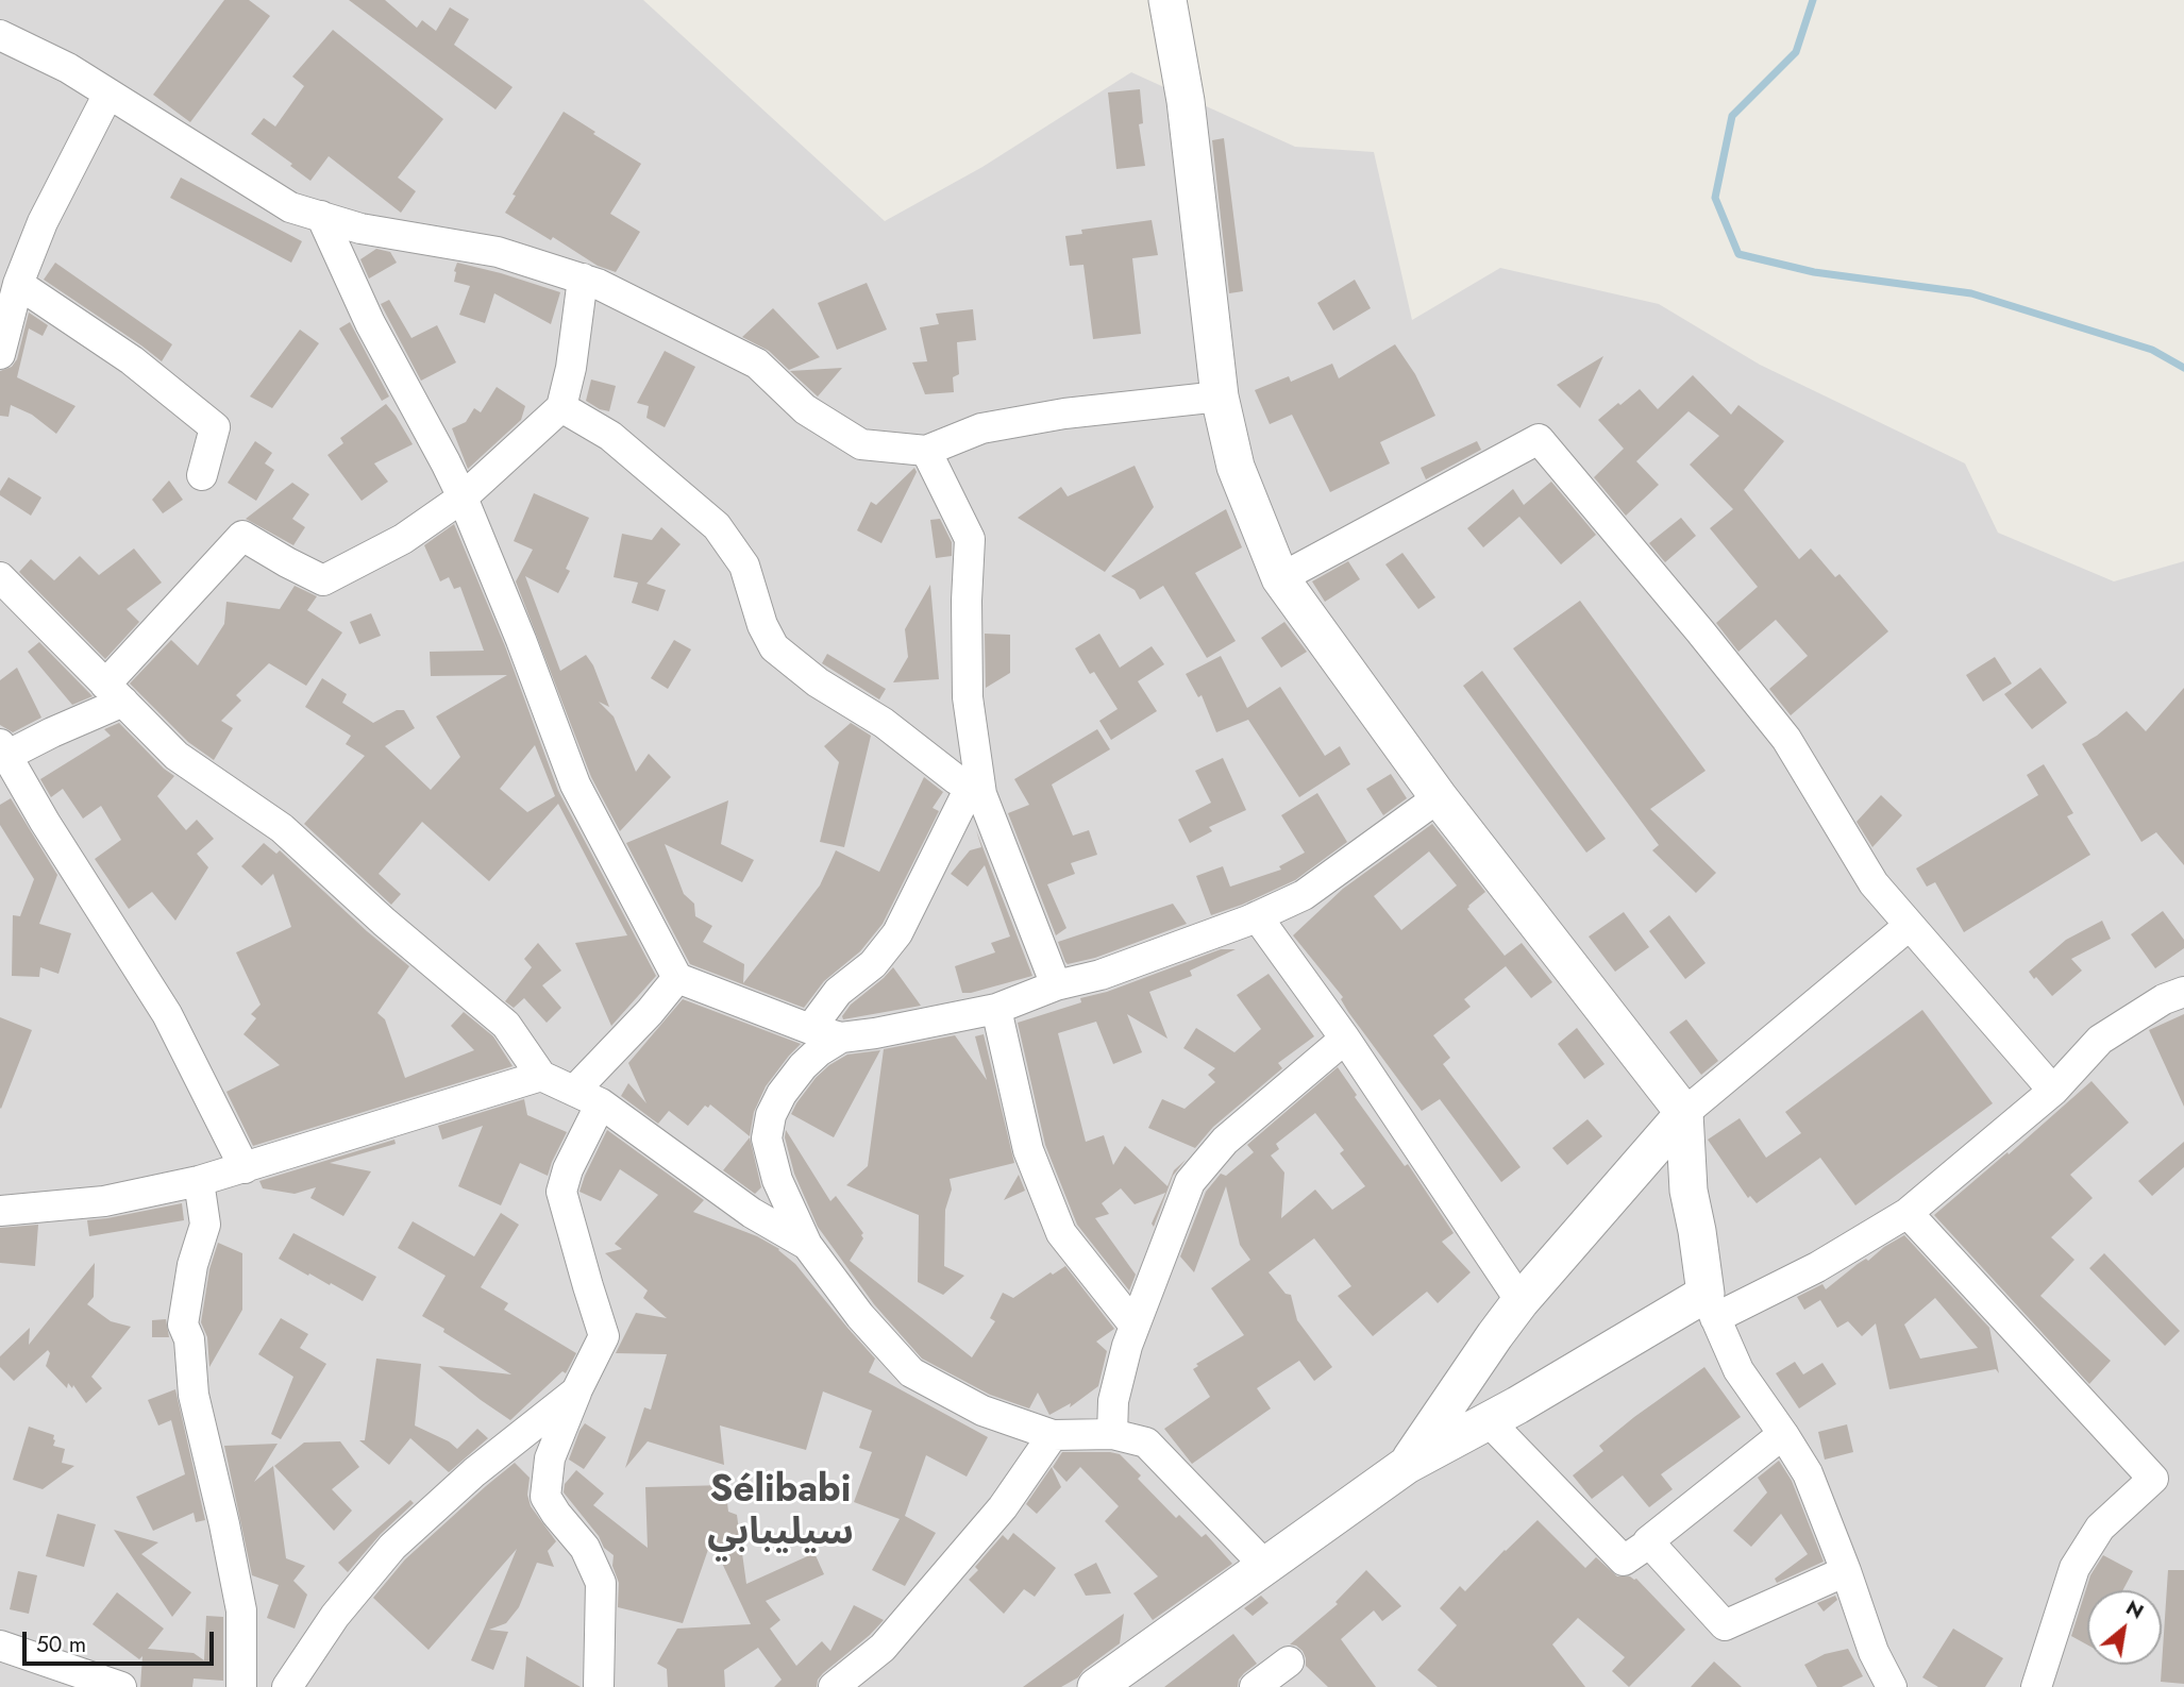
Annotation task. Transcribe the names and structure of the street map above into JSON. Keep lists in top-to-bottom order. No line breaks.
{"districts":["Sélibabi سيليبابي"],"scale_bar":"50 m","north":"top right"}
